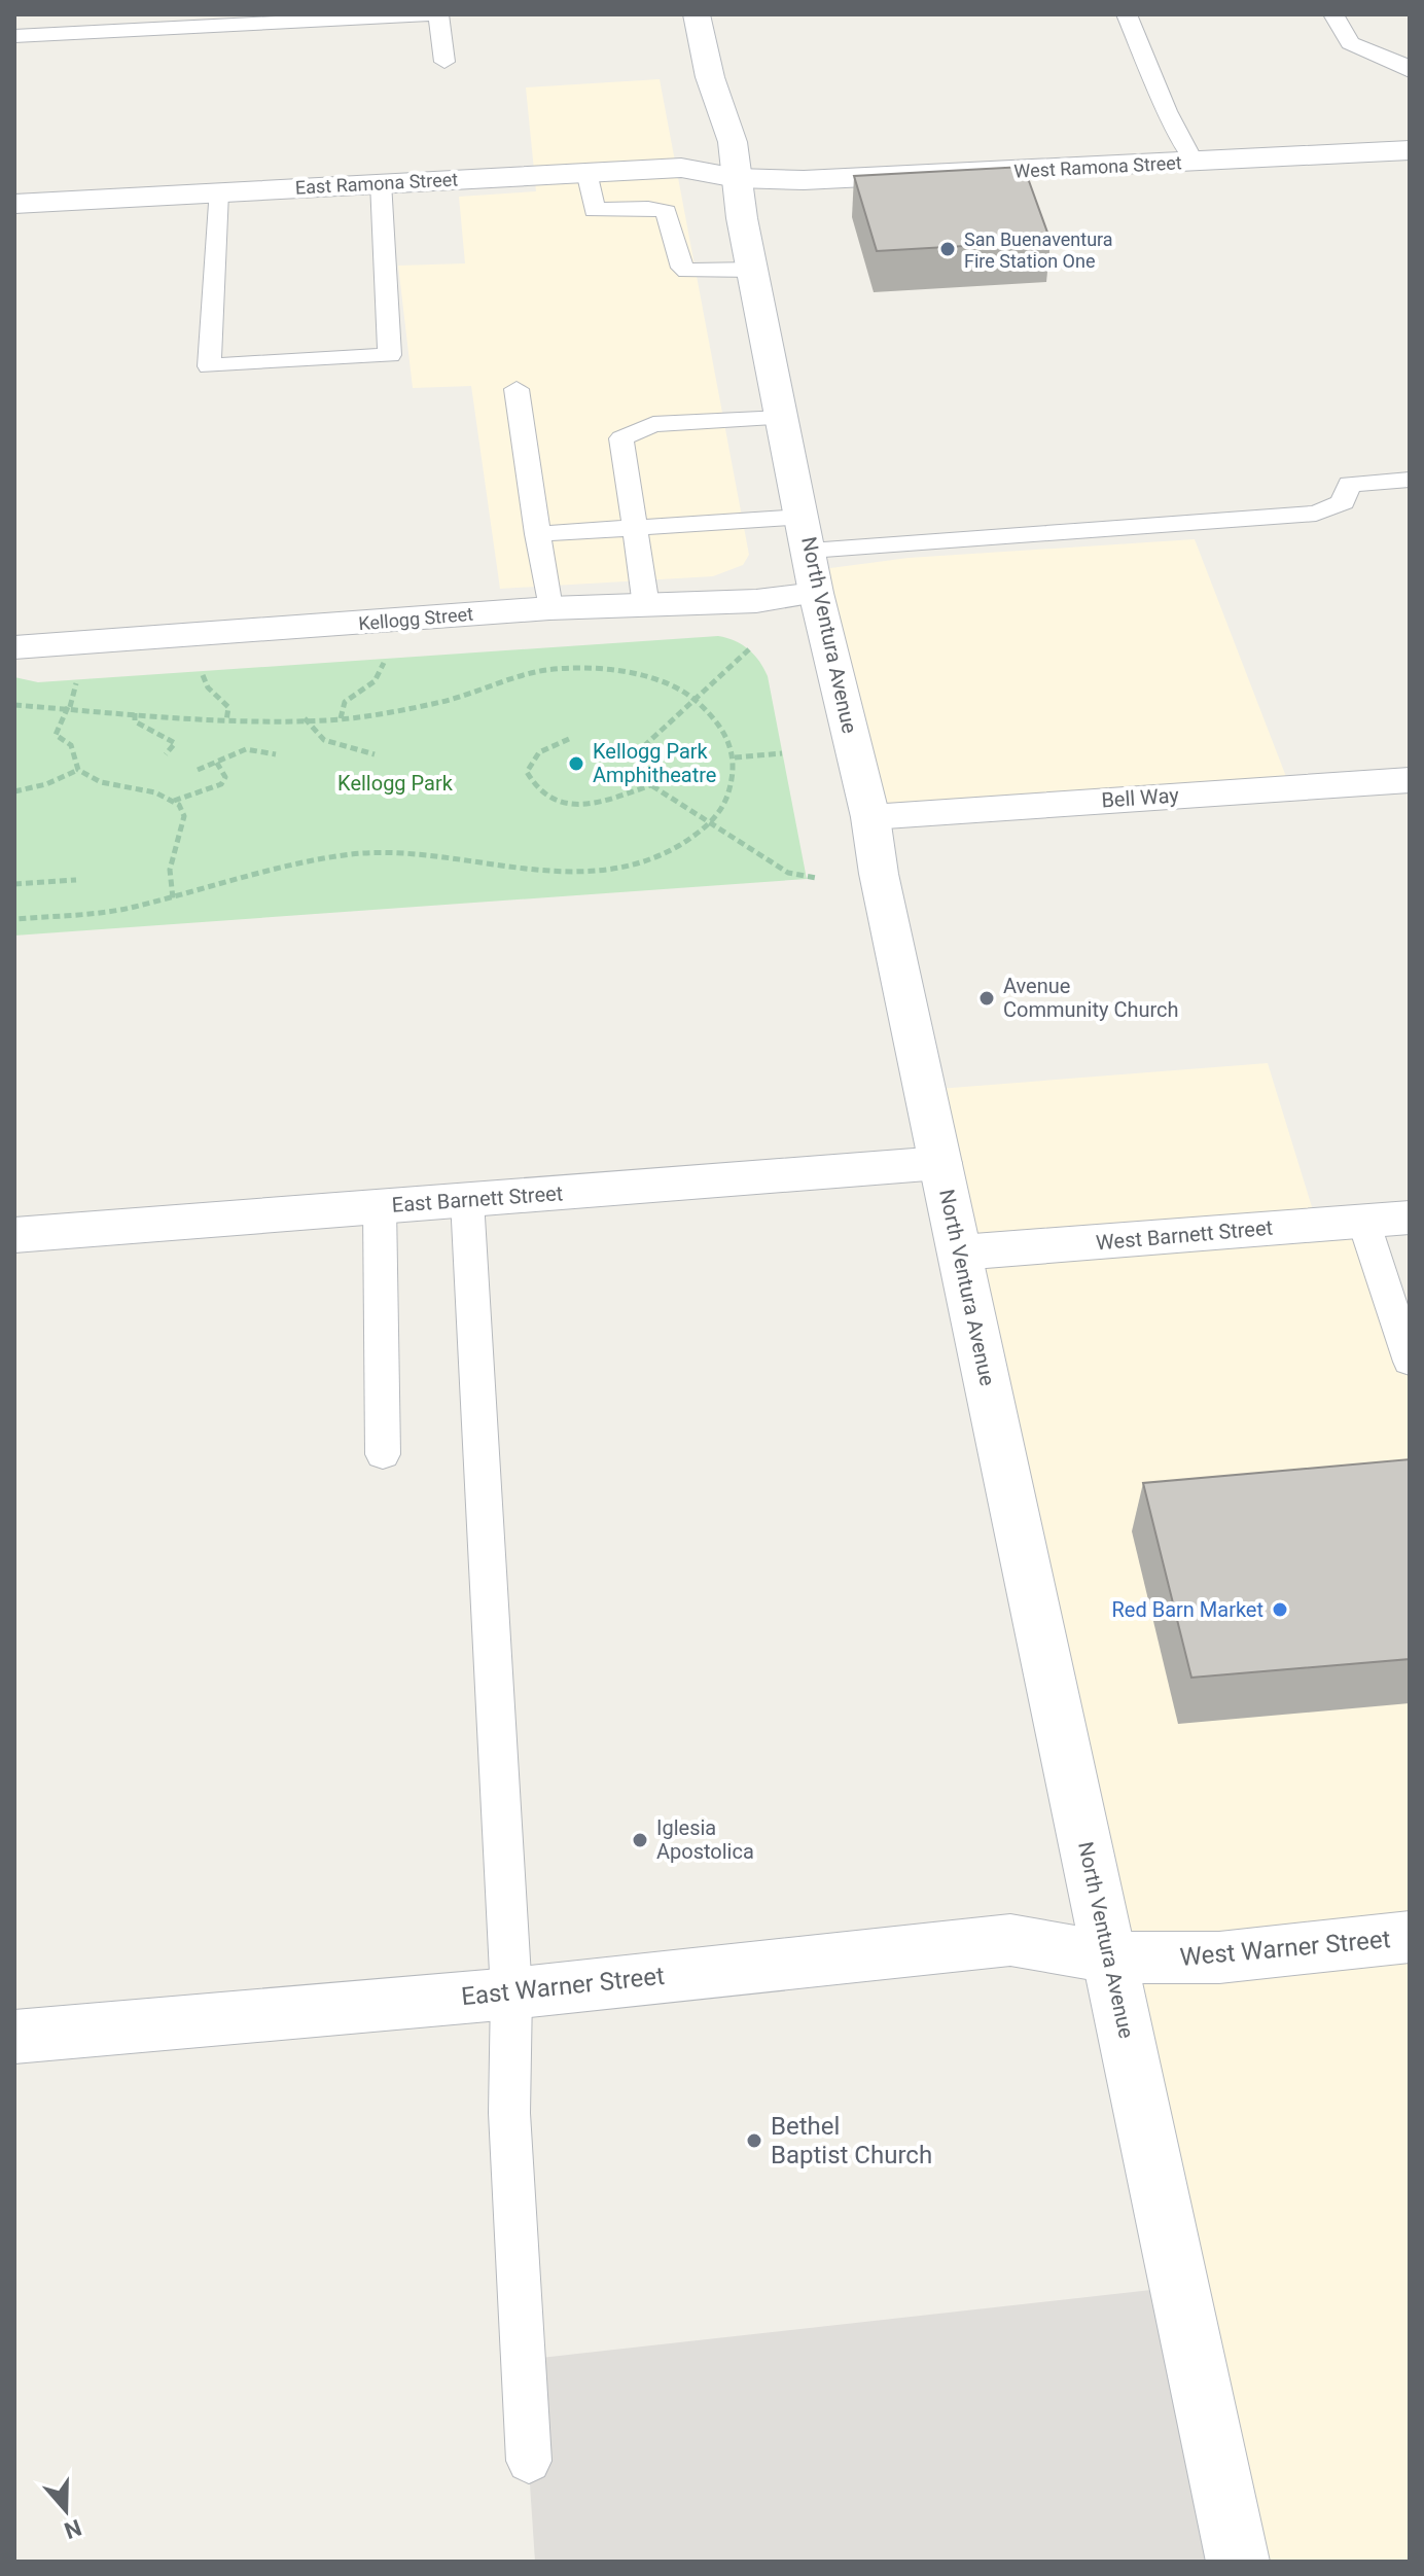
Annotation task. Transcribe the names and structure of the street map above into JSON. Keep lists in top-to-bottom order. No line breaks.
{"streets":{"street":["West Ramona Street","East Ramona Street","Kellogg Street","North Ventura Avenue","Bell Way","East Barnett Street","West Barnett Street","West Warner Street","East Warner Street"]},"crossings":[["West Ramona Street","East Ramona Street"],["West Ramona Street","North Ventura Avenue"],["East Ramona Street","North Ventura Avenue"],["Kellogg Street","North Ventura Avenue"],["North Ventura Avenue","Bell Way"],["North Ventura Avenue","East Barnett Street"],["North Ventura Avenue","West Barnett Street"],["North Ventura Avenue","West Warner Street"],["North Ventura Avenue","East Warner Street"],["West Warner Street","East Warner Street"]],"parks":["Kellogg Park"],"places":["San Buenaventura Fire Station One","Kellogg Park Amphitheatre","Avenue Community Church","Red Barn Market","Iglesia Apostolica","Bethel Baptist Church"],"north":"bottom"}
